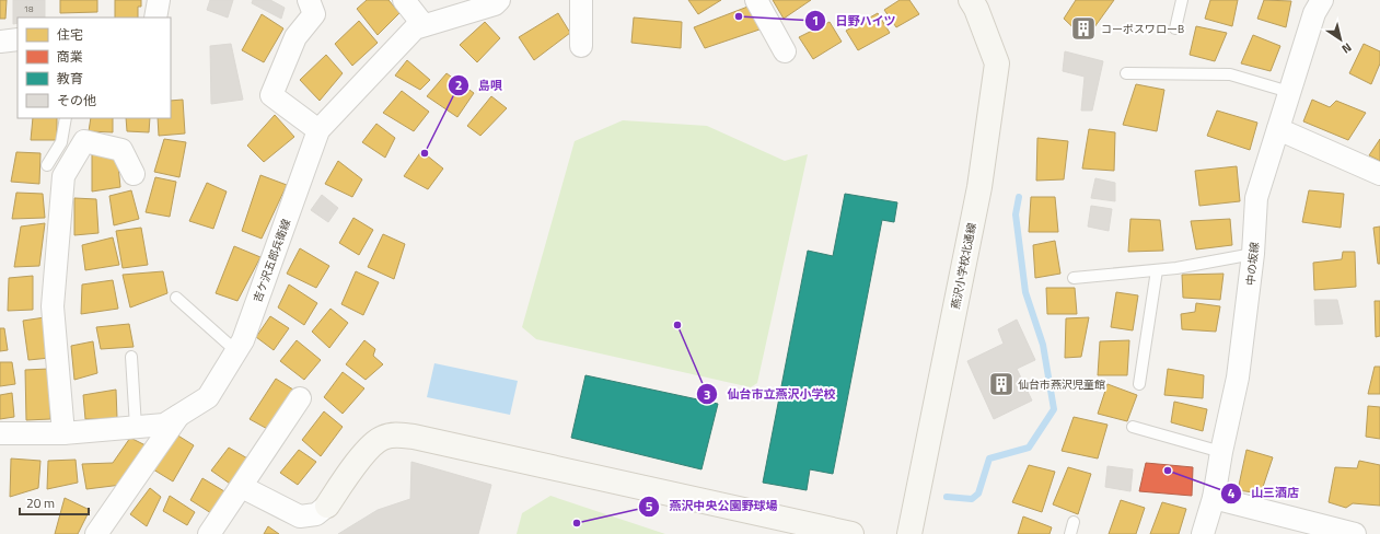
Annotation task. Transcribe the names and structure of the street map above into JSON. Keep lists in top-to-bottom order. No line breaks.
{"streets":{"street":["吉ケ沢五郎兵衛線","中の坂線","燕沢小学校北通線"]},"places":{"other":["日野ハイツ","島唄","仙台市立燕沢小学校","山三酒店","燕沢中央公園野球場"],"building":["コーポスワローB","仙台市燕沢児童館"]},"house_numbers":["18"],"legend":["住宅","商業","教育","その他"],"scale_bar":"20 m","north":"bottom right"}
